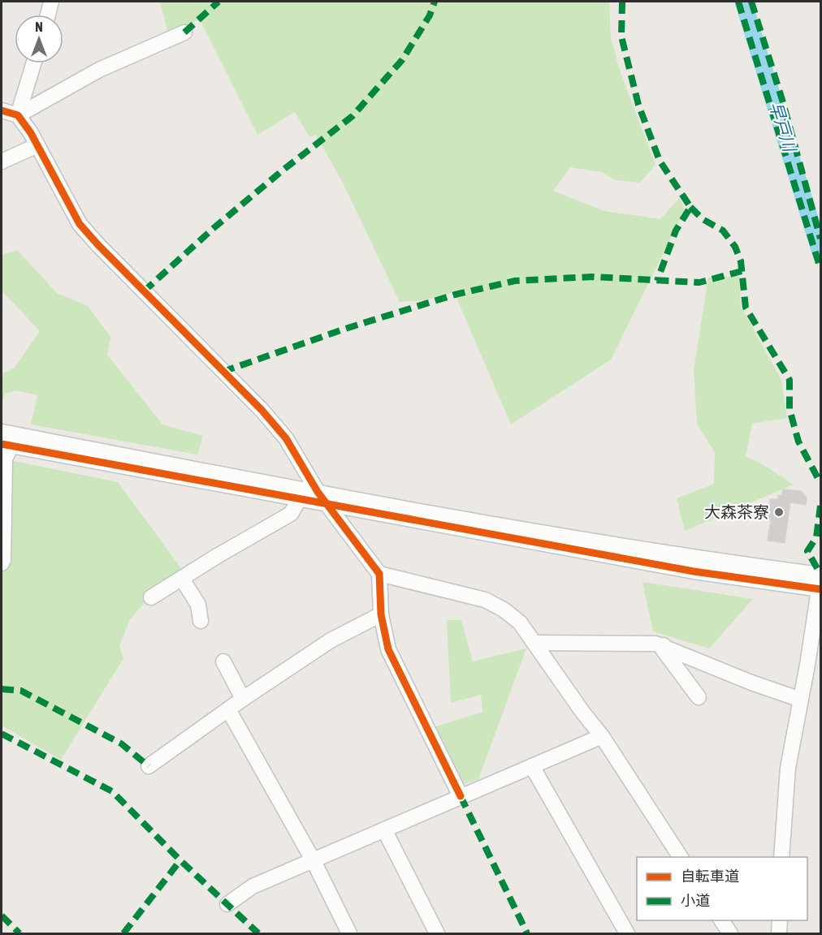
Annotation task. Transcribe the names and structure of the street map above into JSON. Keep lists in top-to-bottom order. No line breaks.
{"water":["早戸川"],"places":["大森茶寮"],"legend":["自転車道","小道"],"north":"top"}
